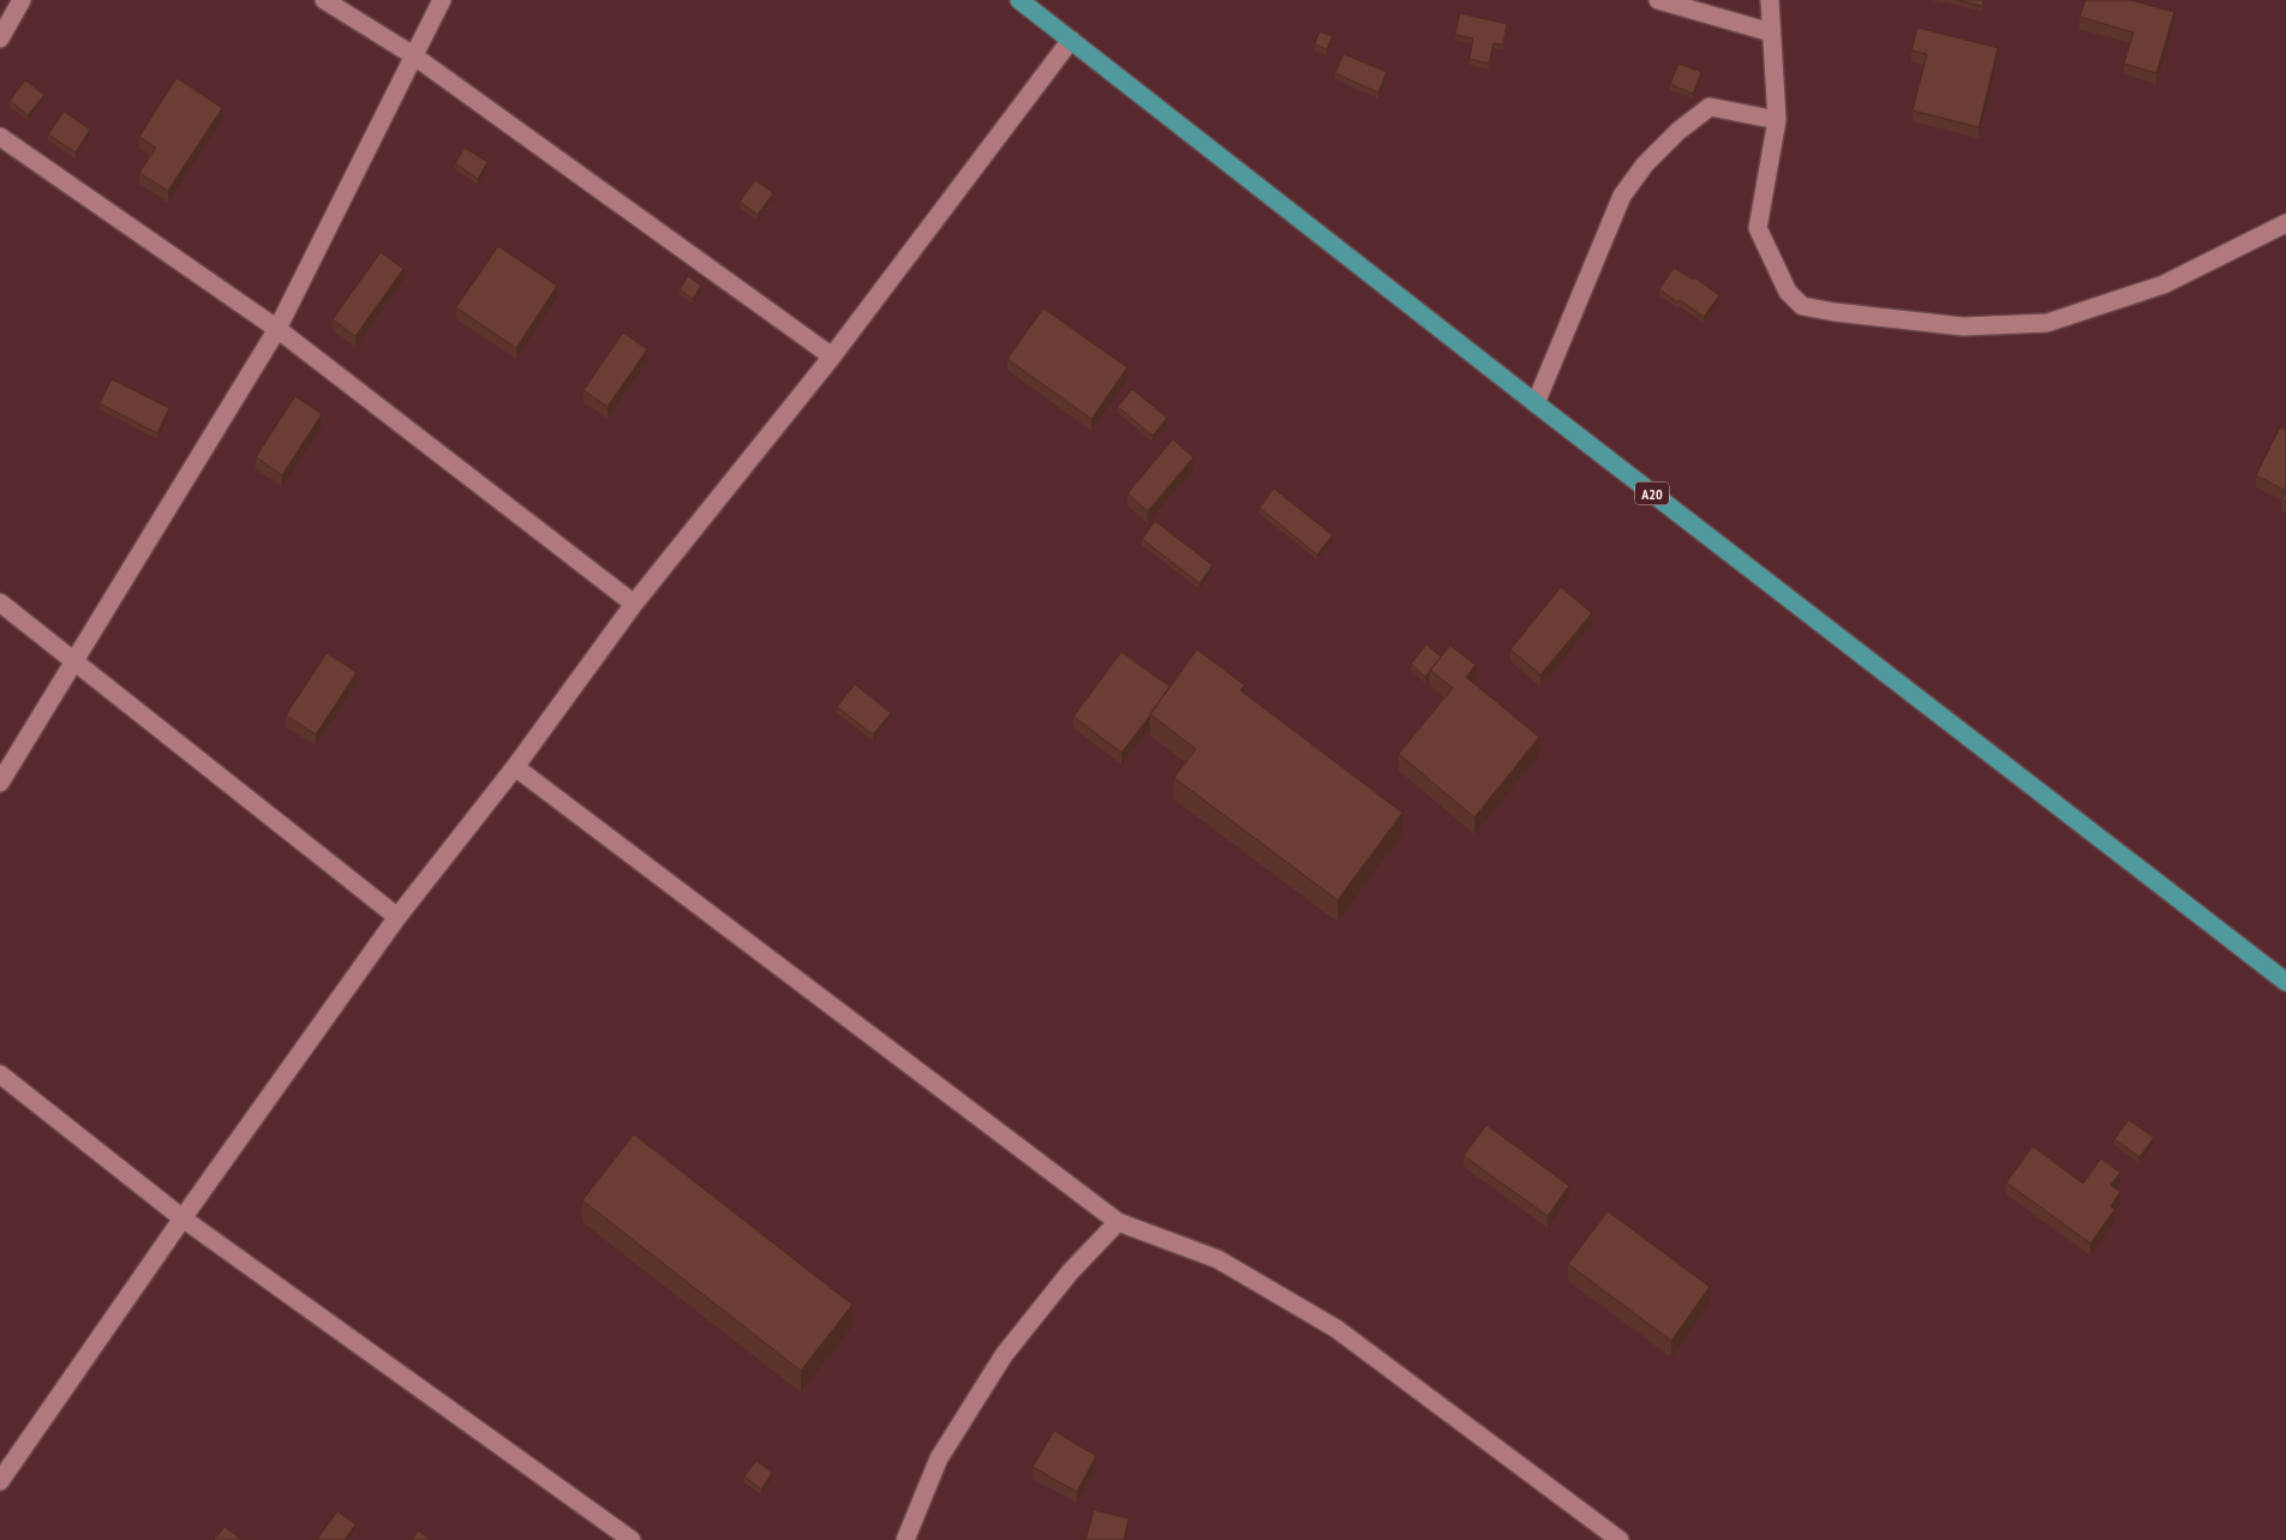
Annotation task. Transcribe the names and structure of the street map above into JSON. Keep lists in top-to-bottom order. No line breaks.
{"streets":{"main road":["A20"]}}
